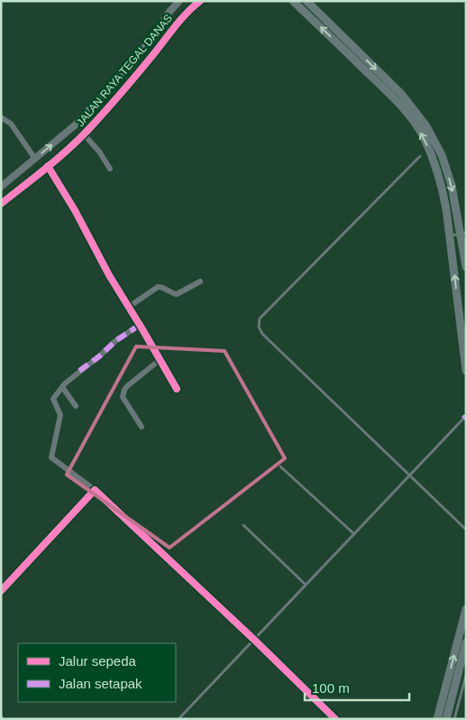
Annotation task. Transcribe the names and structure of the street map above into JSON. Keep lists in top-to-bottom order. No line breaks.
{"streets":{"street":["JALAN RAYA TEGAL DANAS"]},"legend":["Jalur sepeda","Jalan setapak"],"scale_bar":"100 m"}
